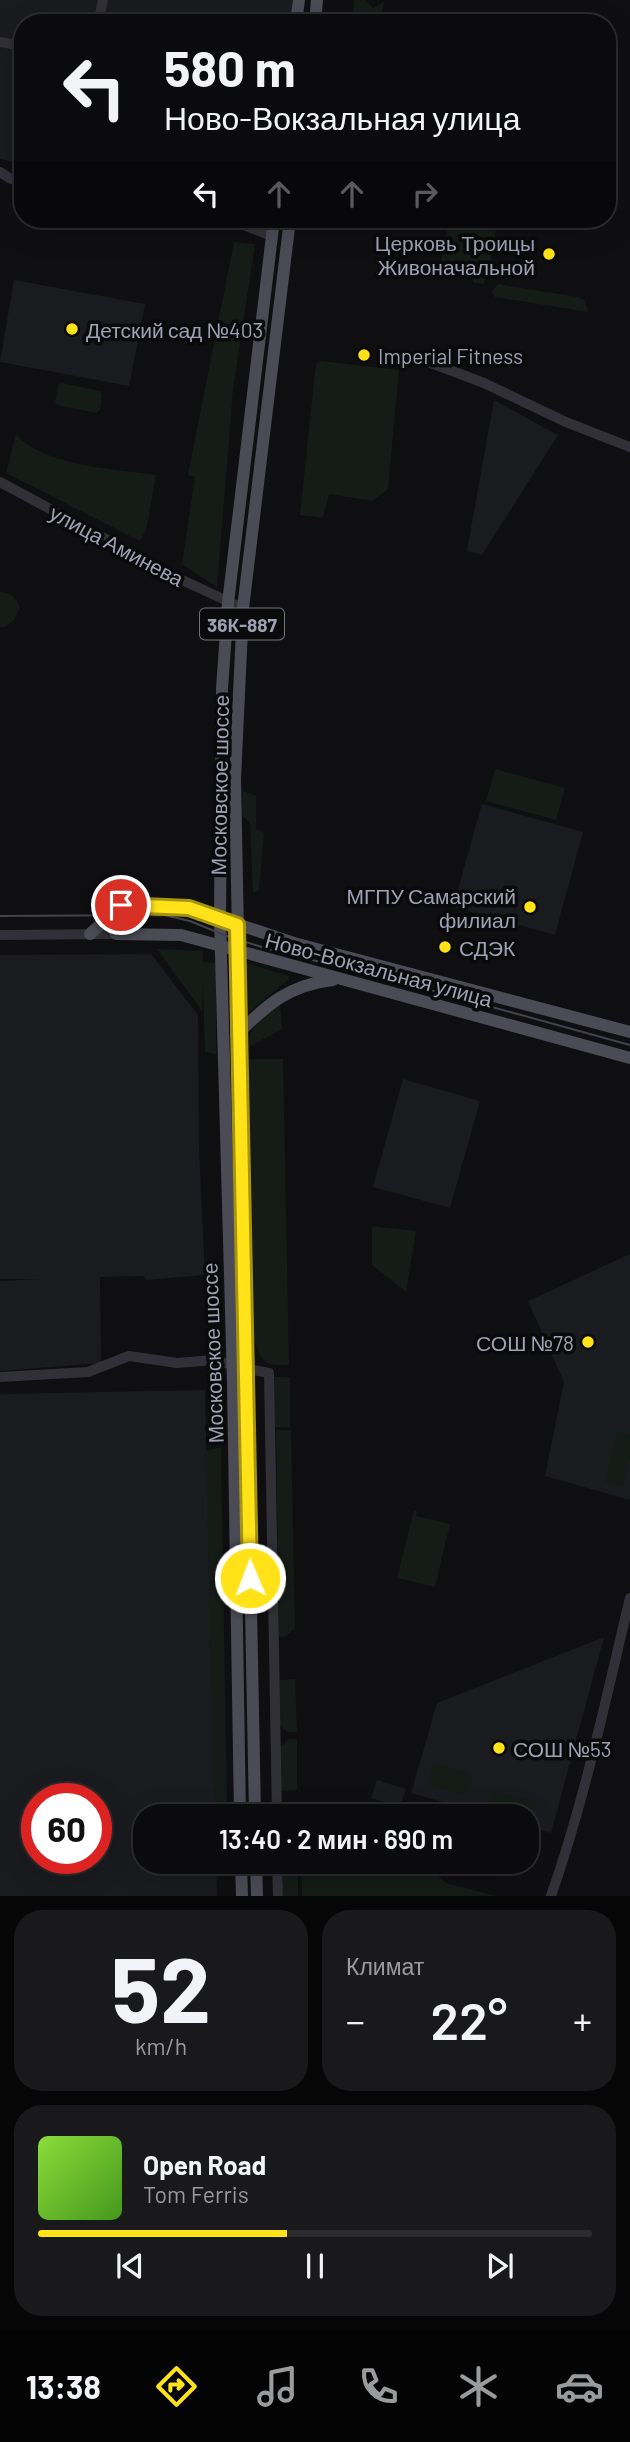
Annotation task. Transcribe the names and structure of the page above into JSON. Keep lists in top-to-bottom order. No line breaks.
{"streets":{"main road":["36К-887","Московское шоссе","Ново-Вокзальная улица"],"street":["улица Аминева"]},"crossings":[["улица Аминева","Московское шоссе"],["Московское шоссе","Ново-Вокзальная улица"]],"places":["Церковь Троицы Живоначальной","Детский сад №403","Imperial Fitness","МГПУ Самарский филиал","СДЭК","СОШ №78","СОШ №53"],"page":{"turn":["580 m","Ново-Вокзальная улица"],"limit":"60","trip":"13:40 · 2 мин · 690 m","tile":[["52","km/h"],"Климат"],"heat":["−","22°","+"],"song":["Open Road","Tom Ferris"],"tabs":"13:38"}}
